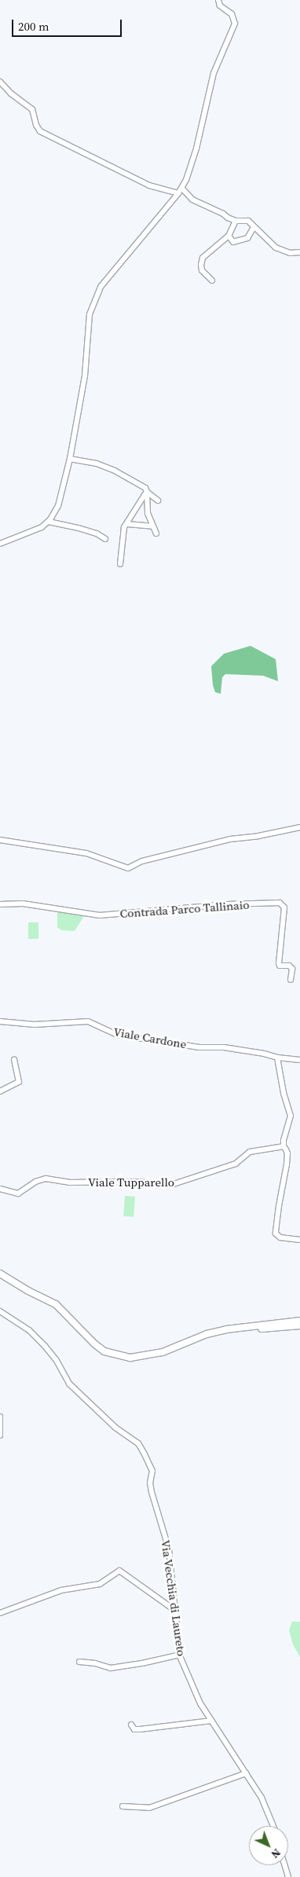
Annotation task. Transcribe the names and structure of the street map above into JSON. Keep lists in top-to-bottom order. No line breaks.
{"streets":{"street":["Contrada Parco Tallinaio","Viale Cardone","Viale Tupparello","Via Vecchia di Laureto"]},"scale_bar":"200 m","north":"bottom right"}
